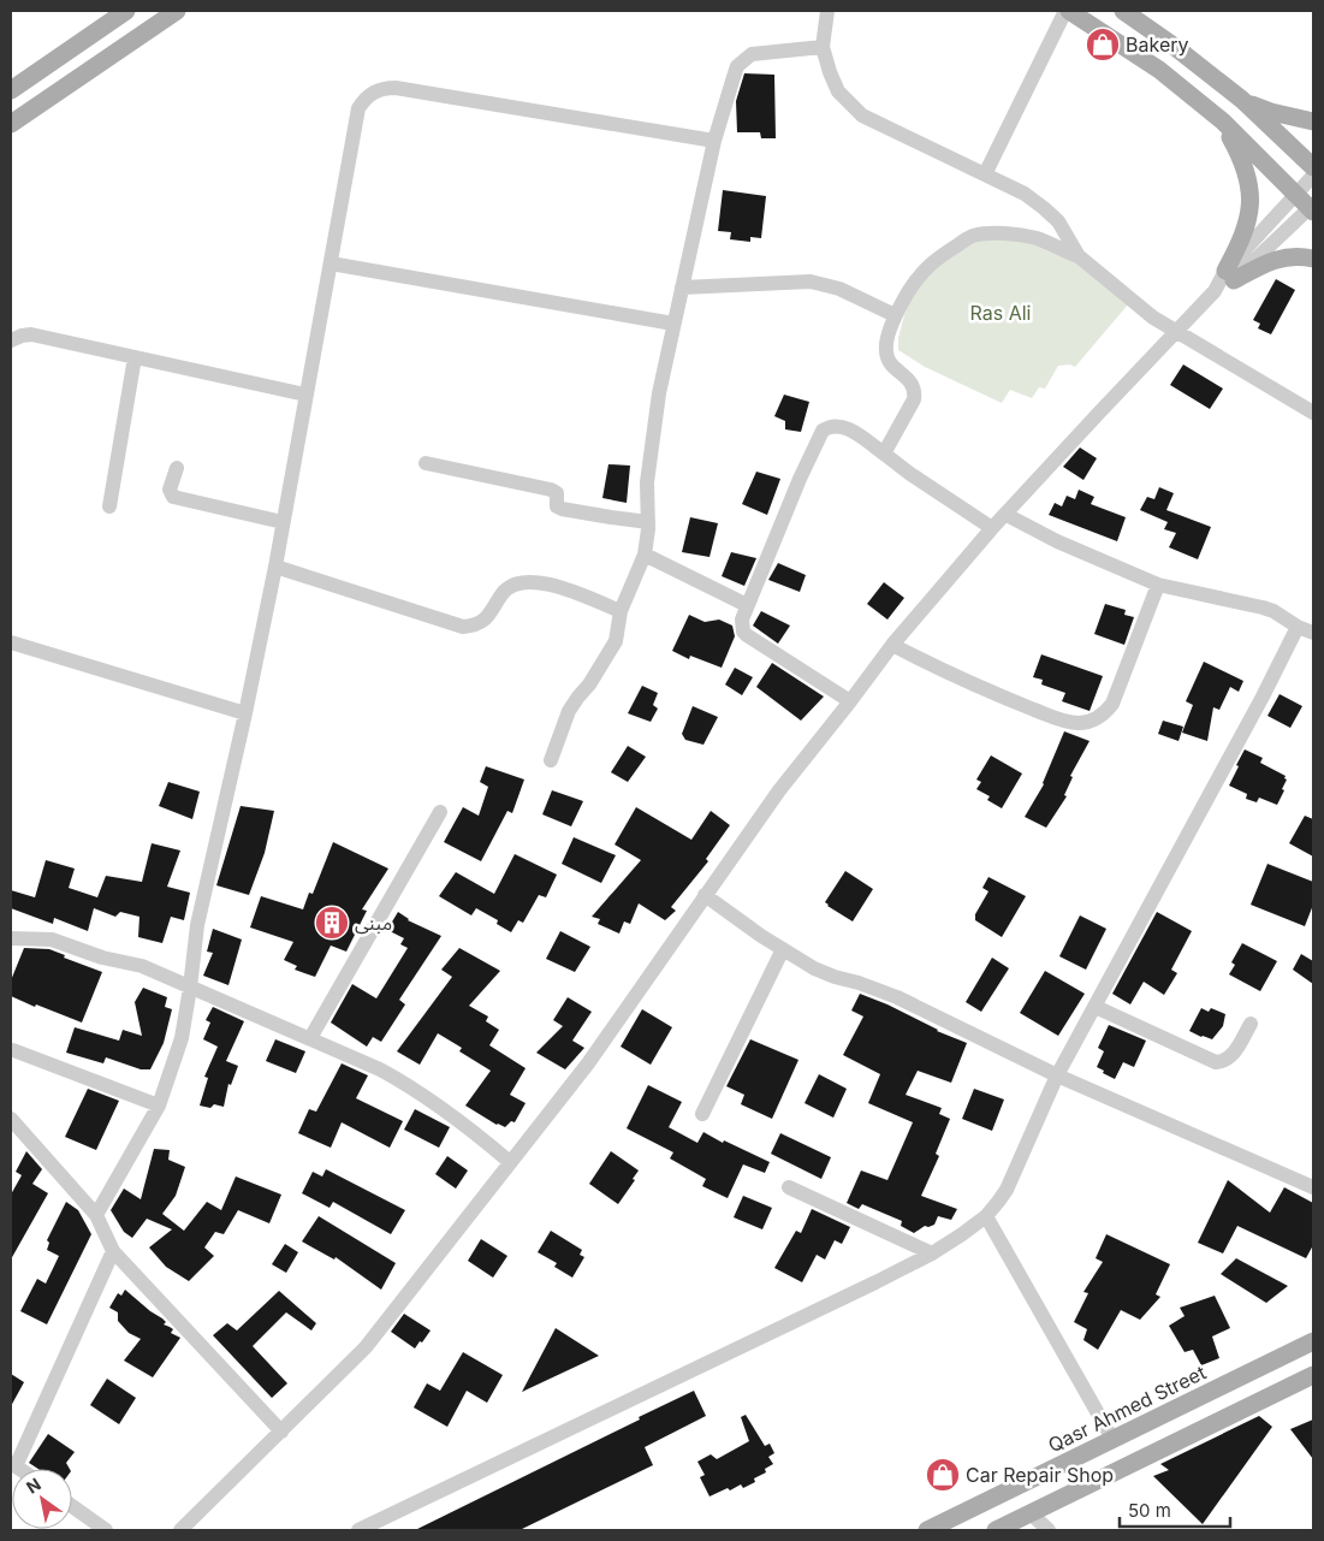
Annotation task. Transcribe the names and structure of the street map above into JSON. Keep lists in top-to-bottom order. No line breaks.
{"streets":{"main road":["Qasr Ahmed Street"]},"parks":["Ras Ali"],"places":{"shop":["Bakery","Car Repair Shop"],"building":["مبنى"]},"scale_bar":"50 m","north":"top left"}
